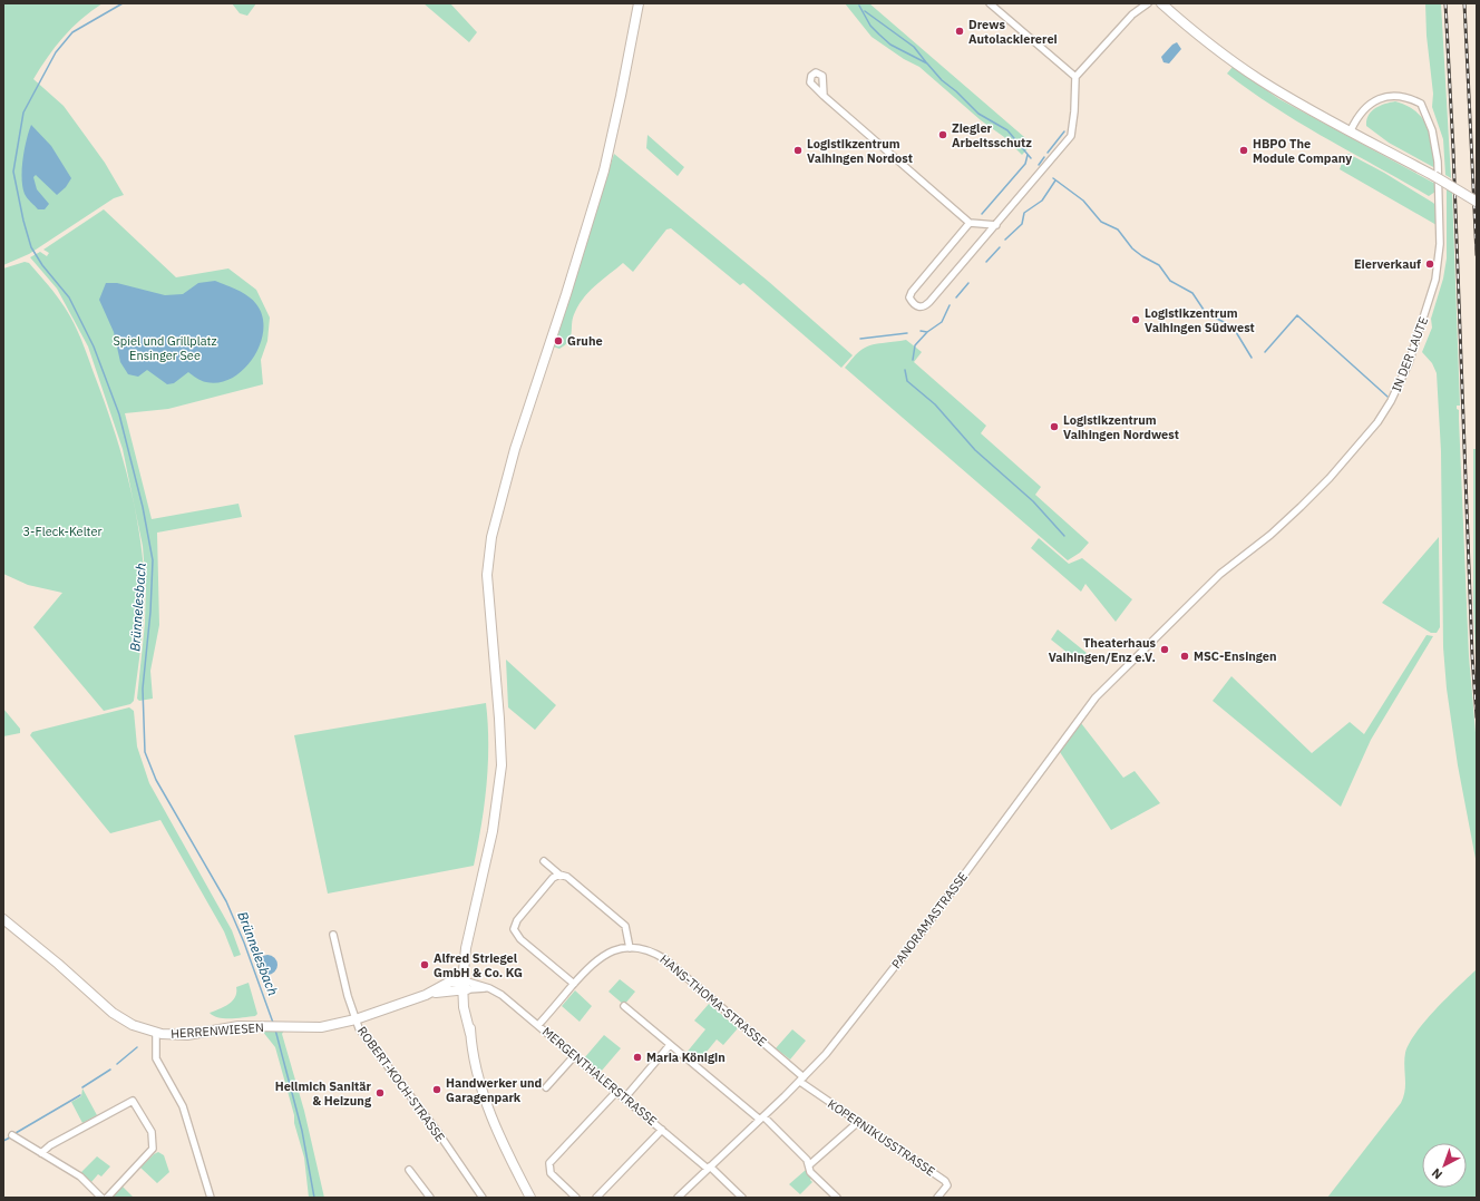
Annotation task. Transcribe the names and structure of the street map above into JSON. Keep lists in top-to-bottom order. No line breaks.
{"streets":{"main road":["HERRENWIESEN"],"street":["IN DER LAUTE","PANORAMASTRASSE","HANS-THOMA-STRASSE","MERGENTHALERSTRASSE","ROBERT-KOCH-STRASSE","KOPERNIKUSSTRASSE"]},"crossings":[["IN DER LAUTE","PANORAMASTRASSE"],["PANORAMASTRASSE","HANS-THOMA-STRASSE"],["PANORAMASTRASSE","MERGENTHALERSTRASSE"],["PANORAMASTRASSE","KOPERNIKUSSTRASSE"],["HANS-THOMA-STRASSE","MERGENTHALERSTRASSE"],["HANS-THOMA-STRASSE","KOPERNIKUSSTRASSE"],["HERRENWIESEN","MERGENTHALERSTRASSE"],["HERRENWIESEN","ROBERT-KOCH-STRASSE"]],"water":["Brünnelesbach"],"parks":["Spiel und Grillplatz Ensinger See","3-Fleck-Kelter"],"places":["Drews Autolackiererei","Ziegler Arbeitsschutz","Logistikzentrum Vaihingen Nordost","HBPO The Module Company","Eierverkauf","Logistikzentrum Vaihingen Südwest","Gruhe","Logistikzentrum Vaihingen Nordwest","Theaterhaus Vaihingen/Enz e.V.","MSC-Ensingen","Alfred Striegel GmbH & Co. KG","Maria Königin","Handwerker und Garagenpark","Hellmich Sanitär & Heizung"],"north":"bottom left"}
